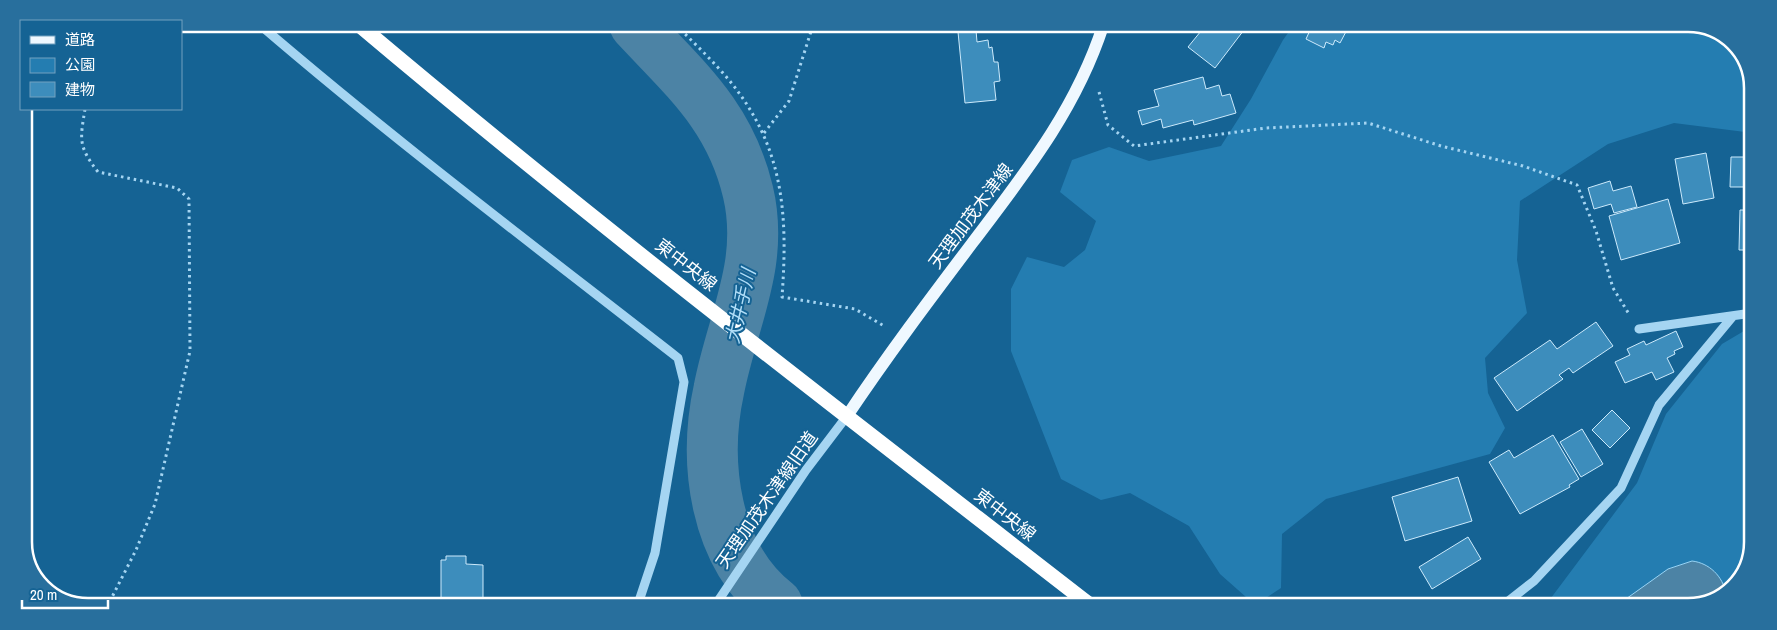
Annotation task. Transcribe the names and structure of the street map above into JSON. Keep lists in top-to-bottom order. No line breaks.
{"streets":{"highway":["東中央線"],"main road":["天理加茂木津線"],"street":["天理加茂木津線旧道"]},"crossings":[["天理加茂木津線","東中央線"],["天理加茂木津線","天理加茂木津線旧道"],["東中央線","天理加茂木津線旧道"]],"water":["大井手川"],"legend":["道路","公園","建物"],"scale_bar":"20 m"}
